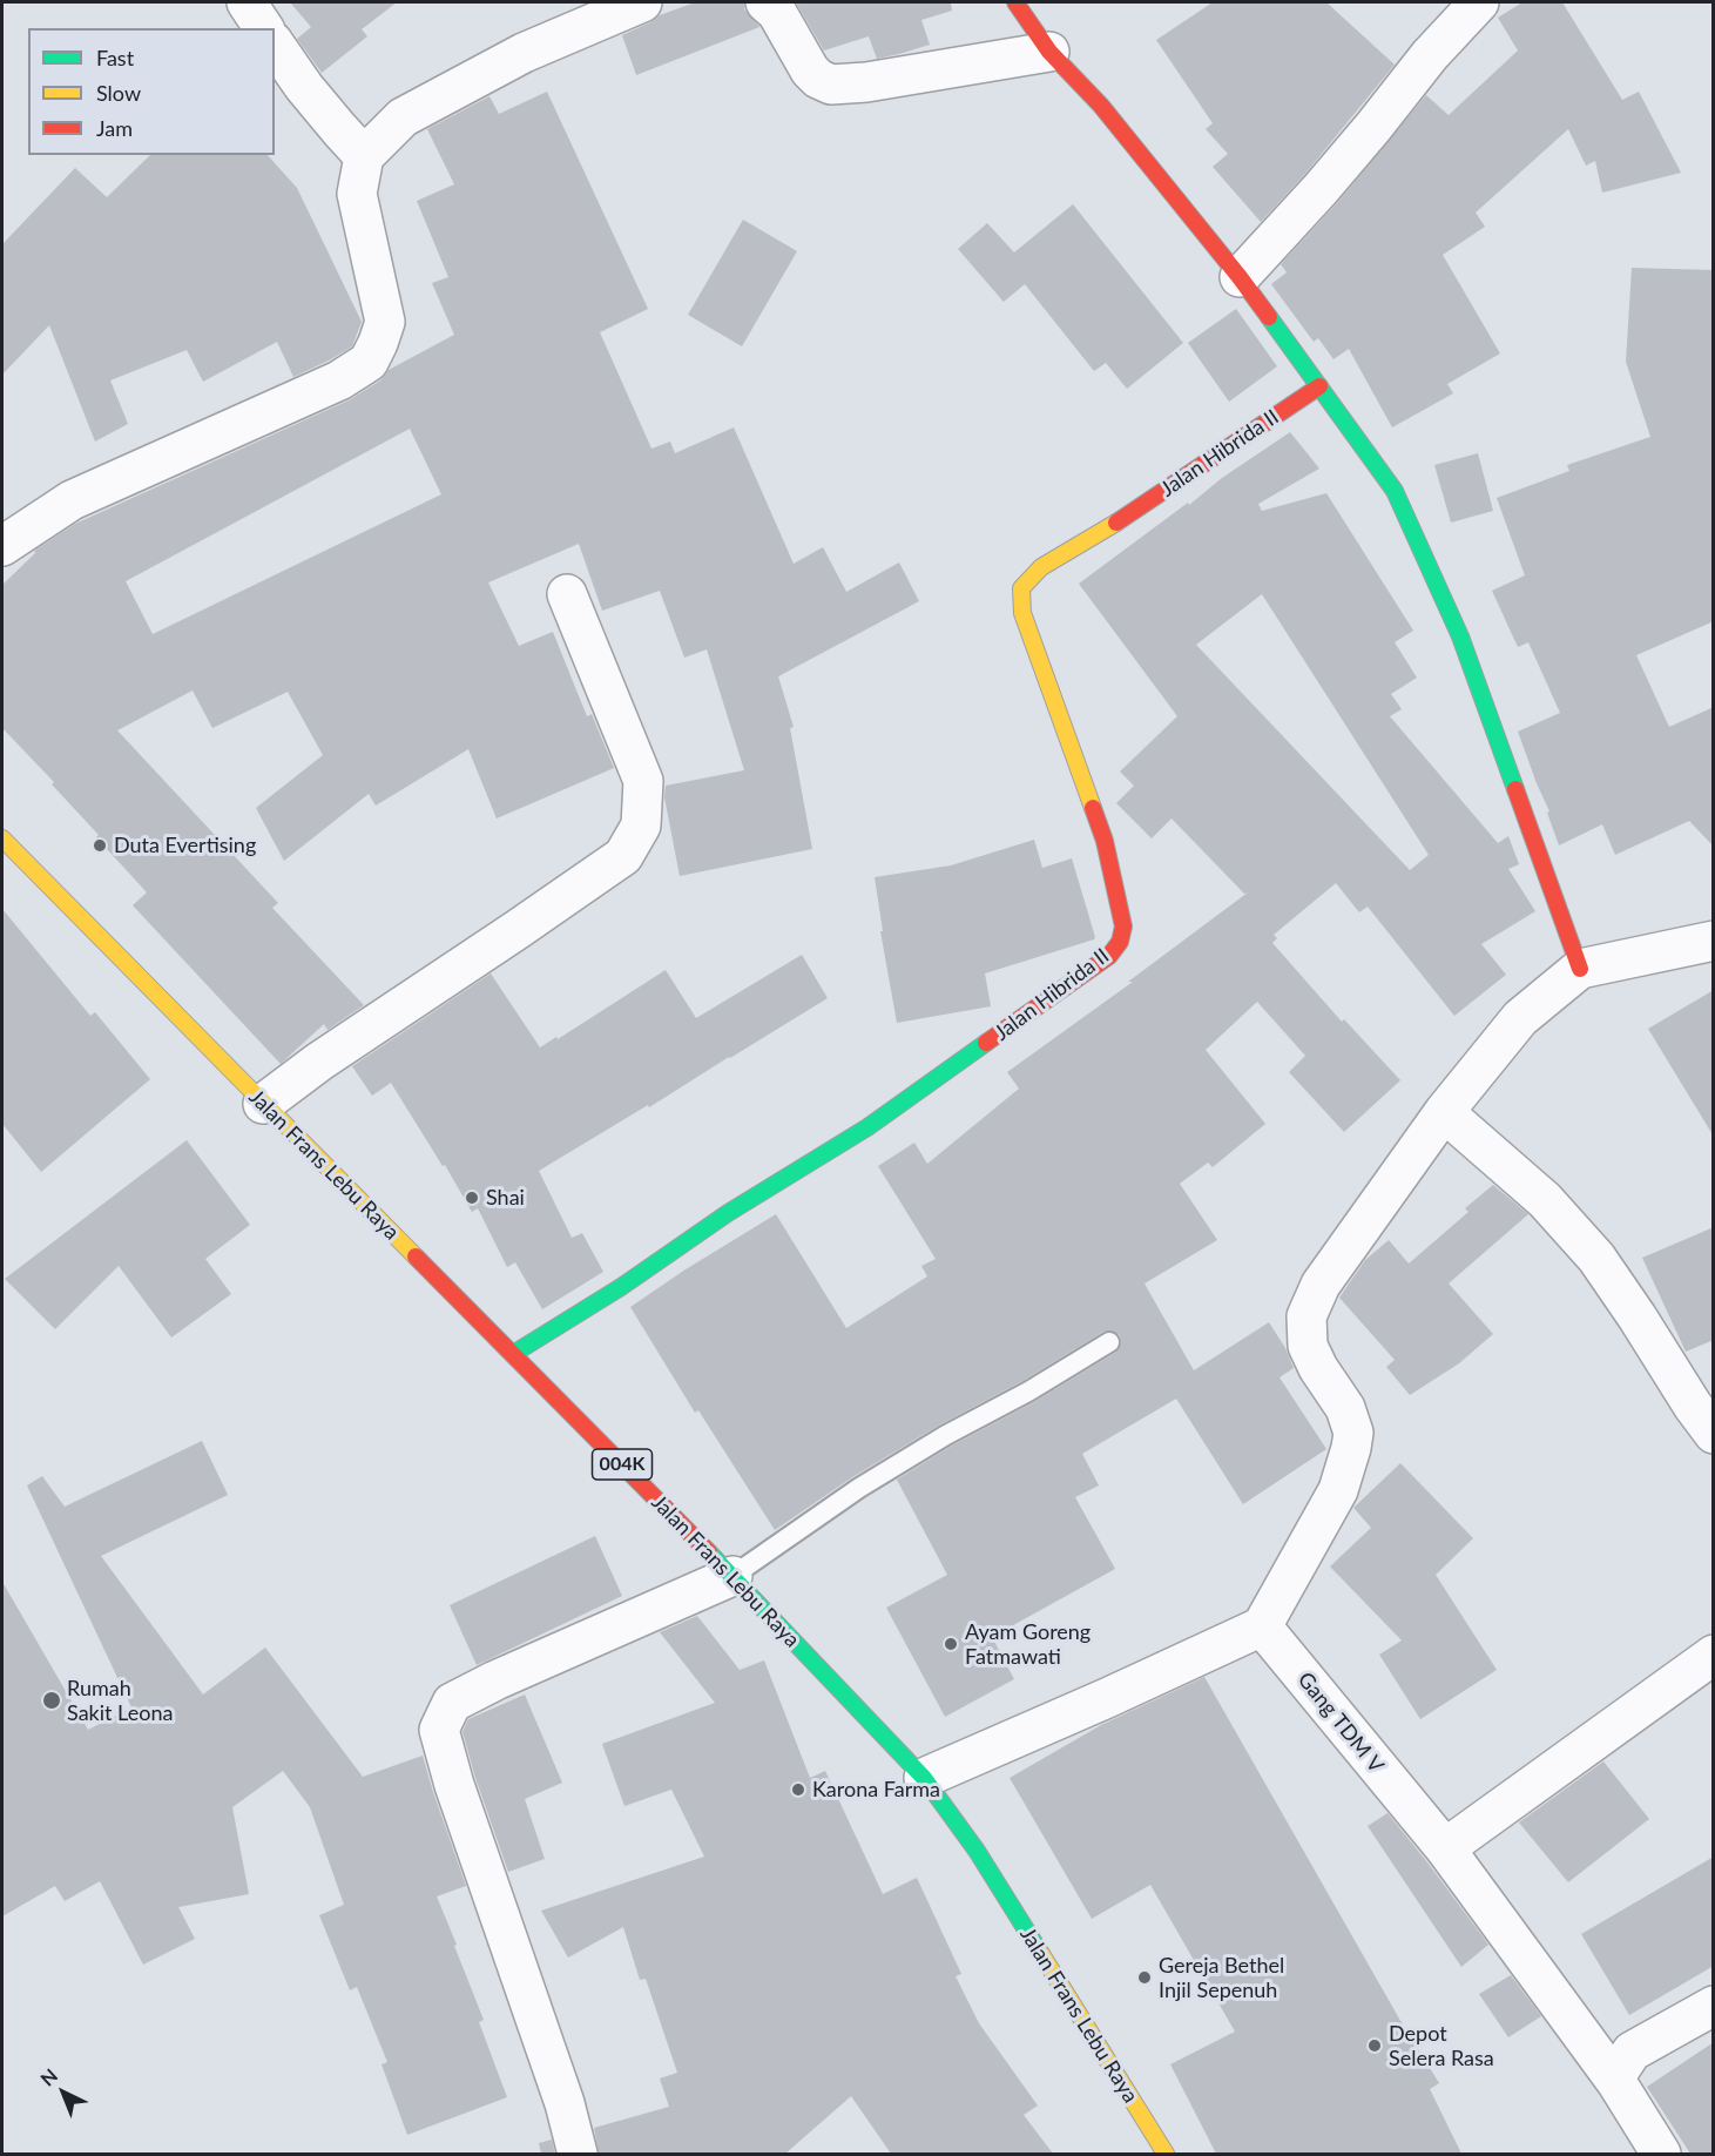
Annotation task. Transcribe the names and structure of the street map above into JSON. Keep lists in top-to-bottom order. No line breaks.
{"streets":{"street":["Jalan Hibrida II","Jalan Frans Lebu Raya","004K","Gang TDM V"]},"crossings":[["Jalan Hibrida II","Jalan Frans Lebu Raya"]],"places":["Duta Evertising","Shai","Ayam Goreng Fatmawati","Rumah Sakit Leona","Karona Farma","Gereja Bethel Injil Sepenuh","Depot Selera Rasa"],"legend":["Fast","Slow","Jam"],"north":"top left"}
